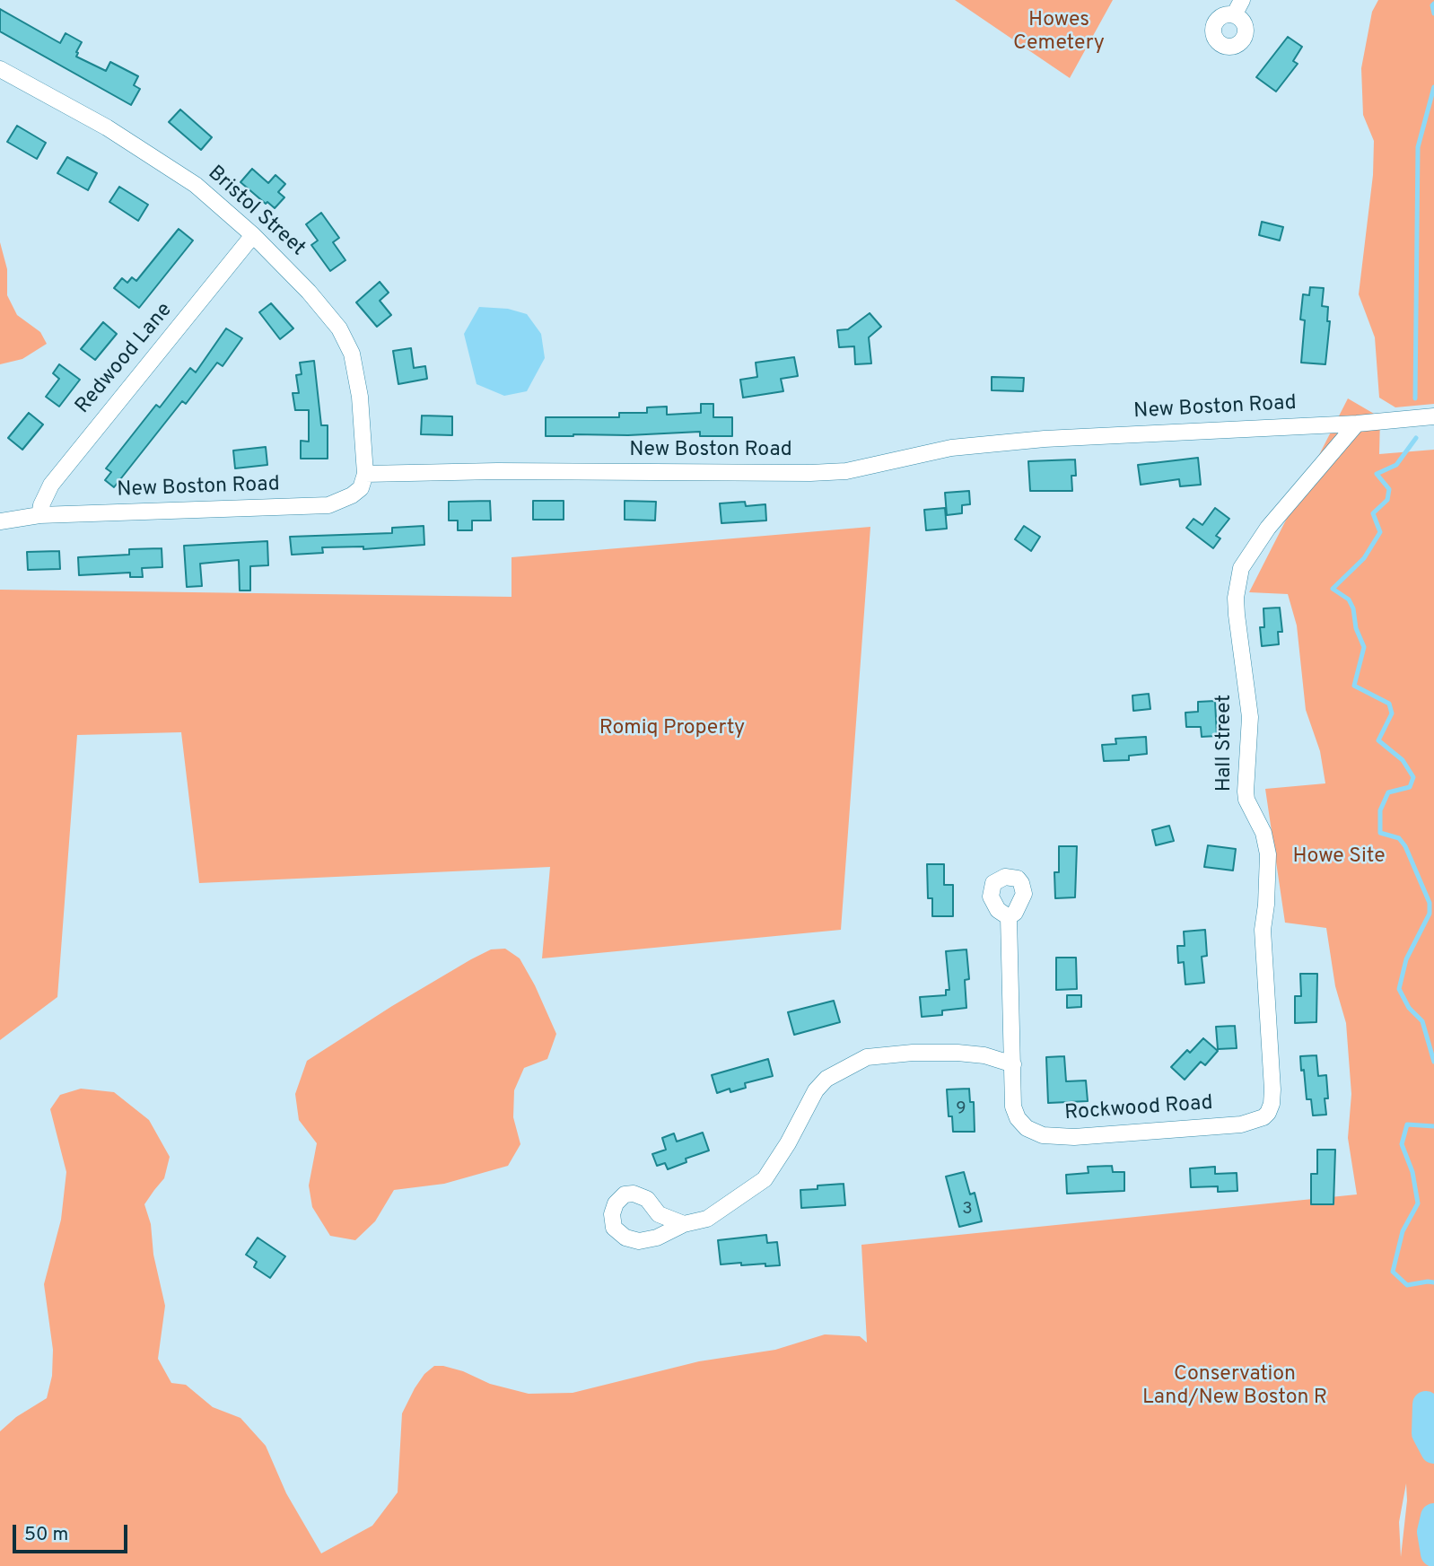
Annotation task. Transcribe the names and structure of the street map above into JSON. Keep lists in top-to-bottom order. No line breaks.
{"streets":{"street":["Bristol Street","Redwood Lane","New Boston Road","Hall Street","Rockwood Road"]},"crossings":[["Bristol Street","Redwood Lane"],["Bristol Street","New Boston Road"],["Redwood Lane","New Boston Road"],["New Boston Road","Hall Street"],["Hall Street","Rockwood Road"]],"parks":["Howes Cemetery","Romiq Property","Howe Site","Conservation Land/New Boston R"],"house_numbers":["9","3"],"scale_bar":"50 m"}
